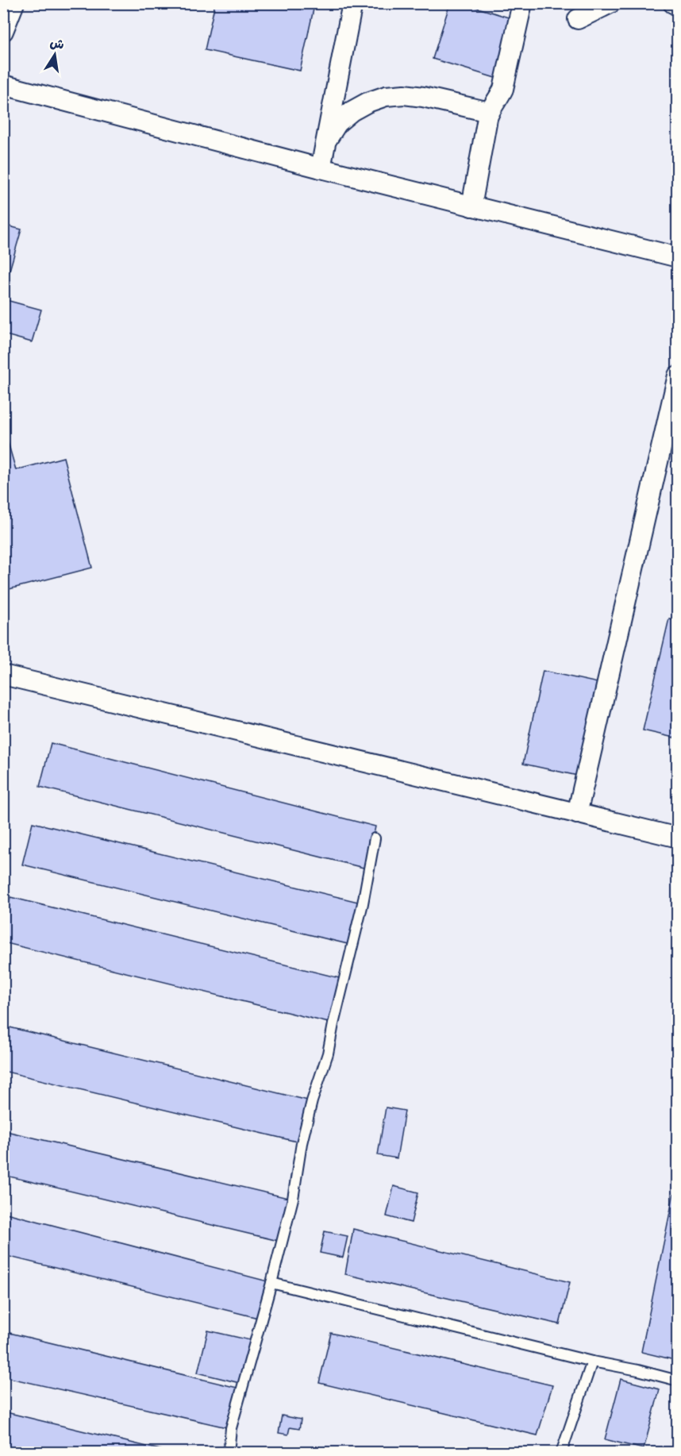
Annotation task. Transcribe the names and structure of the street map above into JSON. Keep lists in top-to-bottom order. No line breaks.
{"north":"top"}
